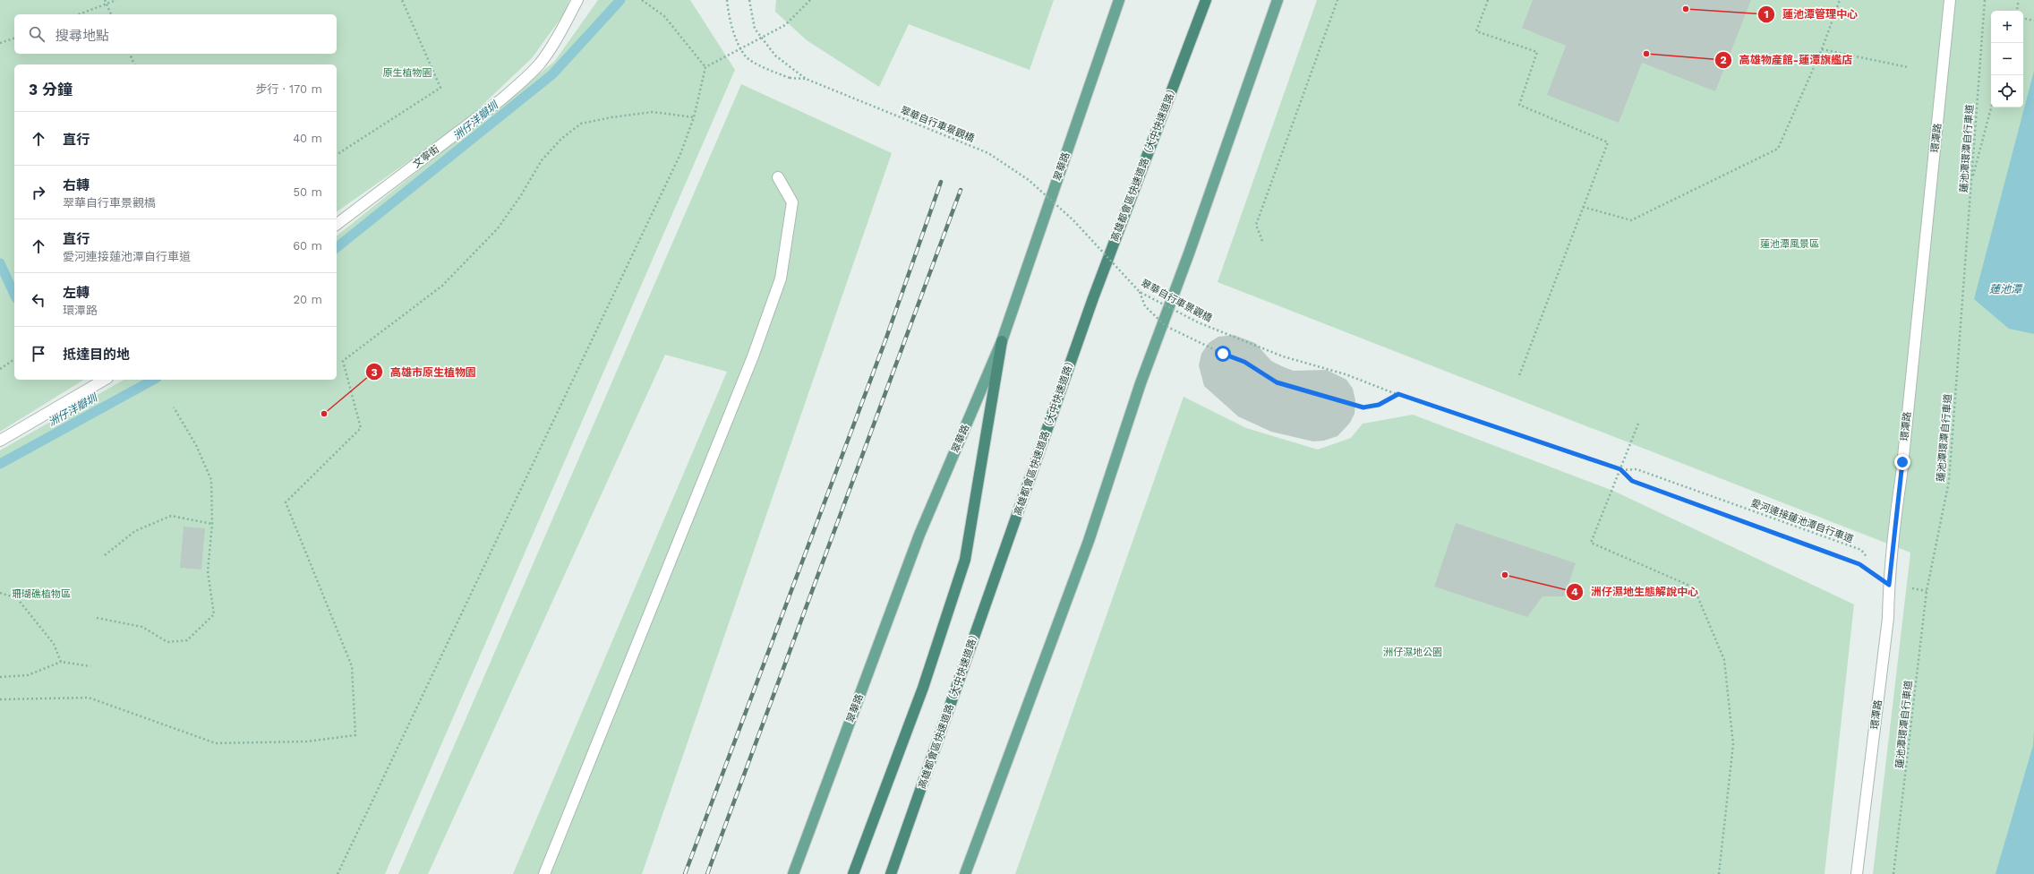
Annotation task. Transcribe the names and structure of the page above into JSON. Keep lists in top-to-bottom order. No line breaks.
{"streets":{"highway":["高雄都會區快速道路（大中快速道路）"],"main road":["翠華路"],"street":["環潭路","文寧街"],"path":["翠華自行車景觀橋","蓮池潭環潭自行車道","愛河連接蓮池潭自行車道"]},"crossings":[["翠華自行車景觀橋","愛河連接蓮池潭自行車道"],["環潭路","愛河連接蓮池潭自行車道"]],"water":["洲仔洋瓣圳","蓮池潭"],"parks":["原生植物園","蓮池潭風景區","珊瑚礁植物區","洲仔濕地公園"],"places":["蓮池潭管理中心","高雄物產館-蓮潭旗艦店","高雄市原生植物園","洲仔濕地生態解說中心"],"page":{"map_buttons":["+","−"],"search":"搜尋地點","heading":["3 分鐘","步行 · 170 m"],"list":[["直行","40 m"],["右轉","翠華自行車景觀橋","50 m"],["直行","愛河連接蓮池潭自行車道","60 m"],["左轉","環潭路","20 m"],"抵達目的地"]}}
